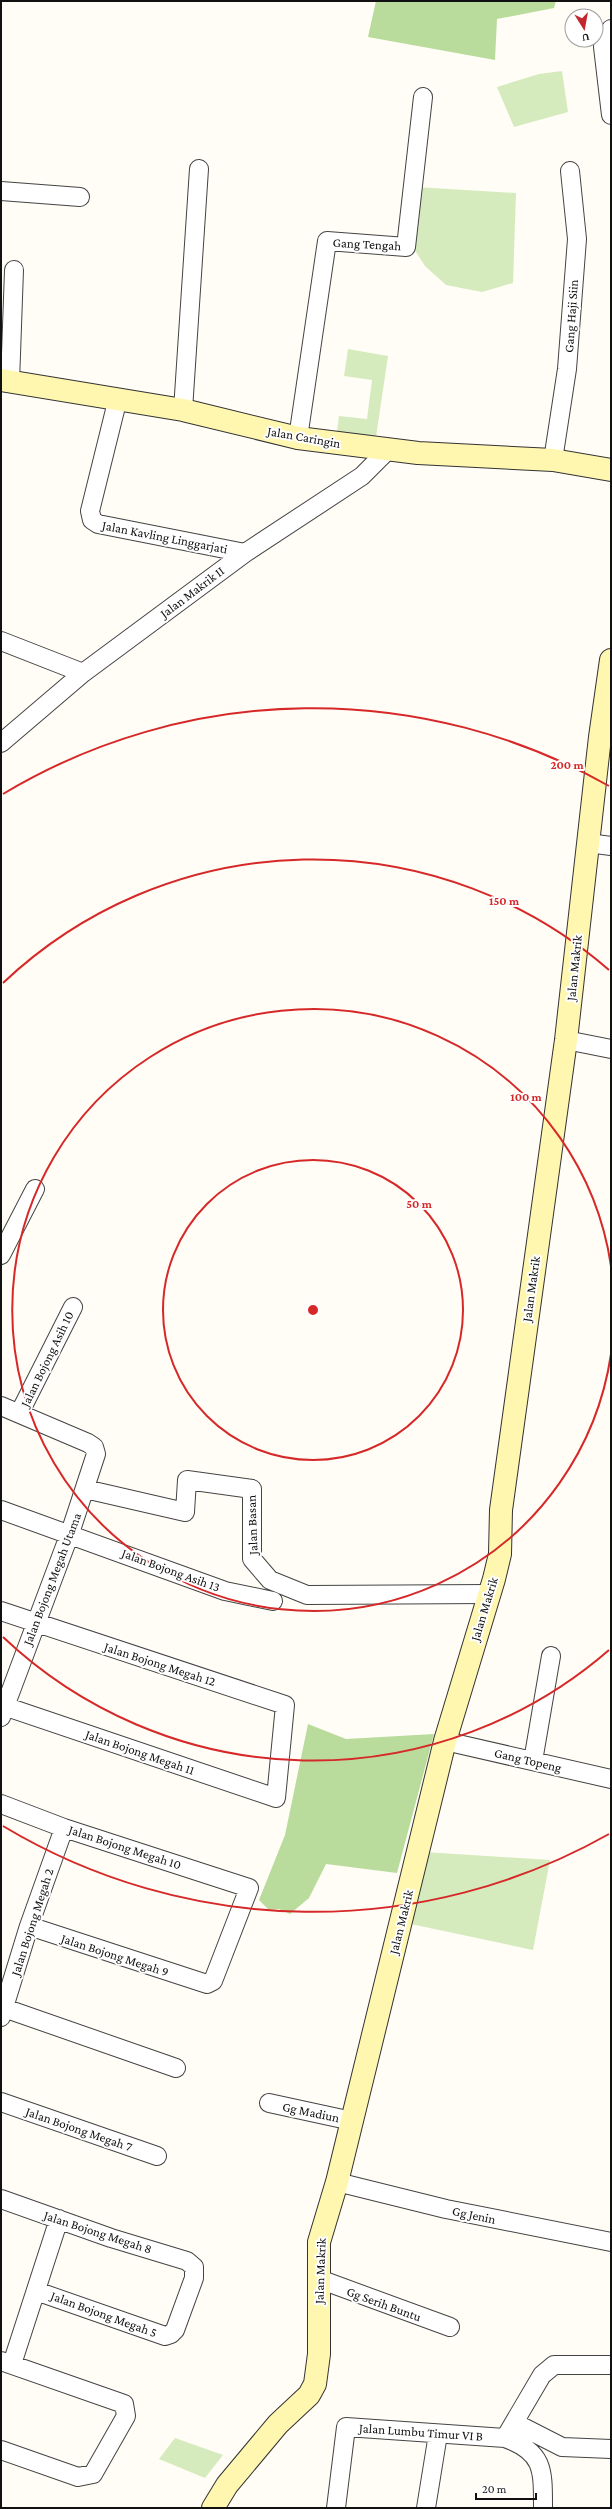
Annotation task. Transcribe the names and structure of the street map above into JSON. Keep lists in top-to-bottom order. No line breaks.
{"streets":{"street":["Gang Tengah","Gang Haji Siin","Jalan Caringin","Jalan Kavling Linggarjati","Jalan Makrik II","Jalan Makrik","Jalan Bojong Asih 10","Jalan Basan","Jalan Bojong Asih 13","Jalan Bojong Megah Utama","Jalan Bojong Megah 12","Jalan Bojong Megah 11","Gang Topeng","Jalan Bojong Megah 10","Jalan Bojong Megah 2","Jalan Bojong Megah 9","Gg Madiun","Jalan Bojong Megah 7","Gg Jenin","Jalan Bojong Megah 8","Gg Serih Buntu","Jalan Bojong Megah 5","Jalan Lumbu Timur VI B"]},"crossings":[["Gang Tengah","Jalan Caringin"],["Gang Haji Siin","Jalan Caringin"],["Jalan Caringin","Jalan Kavling Linggarjati"],["Jalan Caringin","Jalan Makrik II"],["Jalan Kavling Linggarjati","Jalan Makrik II"],["Jalan Makrik","Jalan Basan"],["Jalan Makrik","Gang Topeng"],["Jalan Makrik","Gg Madiun"],["Jalan Makrik","Gg Jenin"],["Jalan Makrik","Gg Serih Buntu"],["Jalan Bojong Asih 10","Jalan Bojong Megah Utama"],["Jalan Basan","Jalan Bojong Megah Utama"],["Jalan Bojong Asih 13","Jalan Bojong Megah Utama"],["Jalan Bojong Megah Utama","Jalan Bojong Megah 12"],["Jalan Bojong Megah Utama","Jalan Bojong Megah 11"],["Jalan Bojong Megah 12","Jalan Bojong Megah 11"],["Jalan Bojong Megah 10","Jalan Bojong Megah 2"],["Jalan Bojong Megah 10","Jalan Bojong Megah 9"],["Jalan Bojong Megah 2","Jalan Bojong Megah 9"],["Jalan Bojong Megah 8","Jalan Bojong Megah 5"]],"scale_bar":"20 m","north":"bottom","rings":["200 m","150 m","100 m","50 m"]}
